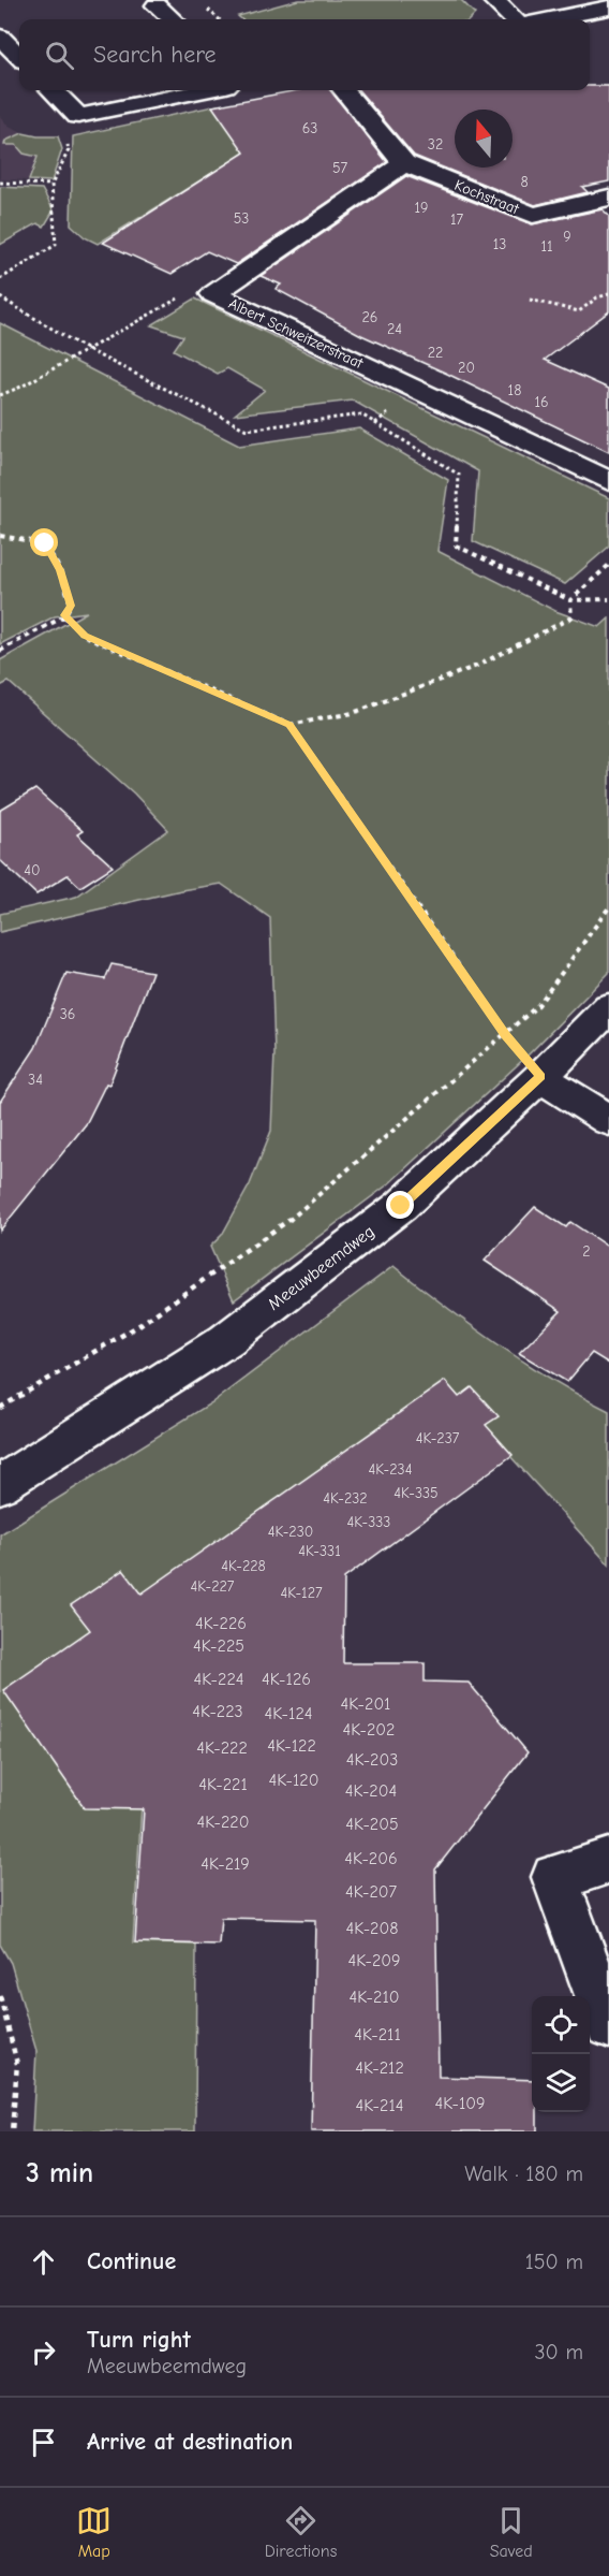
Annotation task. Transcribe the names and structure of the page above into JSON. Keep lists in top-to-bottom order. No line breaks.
{"streets":{"street":["Kochstraat","Albert Schweitzerstraat","Meeuwbeemdweg"]},"crossings":[["Kochstraat","Albert Schweitzerstraat"]],"house_numbers":["63","32","57","8","19","53","17","9","13","11","26","24","22","20","18","16","40","36","34","2","4K-237","4K-234","4K-335","4K-232","4K-333","4K-230","4K-331","4K-228","4K-227","4K-127","4K-226","4K-225","4K-224","4K-126","4K-201","4K-223","4K-124","4K-202","4K-122","4K-222","4K-203","4K-120","4K-221","4K-204","4K-220","4K-205","4K-206","4K-219","4K-207","4K-208","4K-209","4K-210","4K-211","4K-212","4K-109","4K-214"],"north":"top","page":{"search":"Search here","heading":["3 min","Walk · 180 m"],"list":[["Continue","150 m"],["Turn right","Meeuwbeemdweg","30 m"],"Arrive at destination"],"nav":["Map","Directions","Saved"]}}
